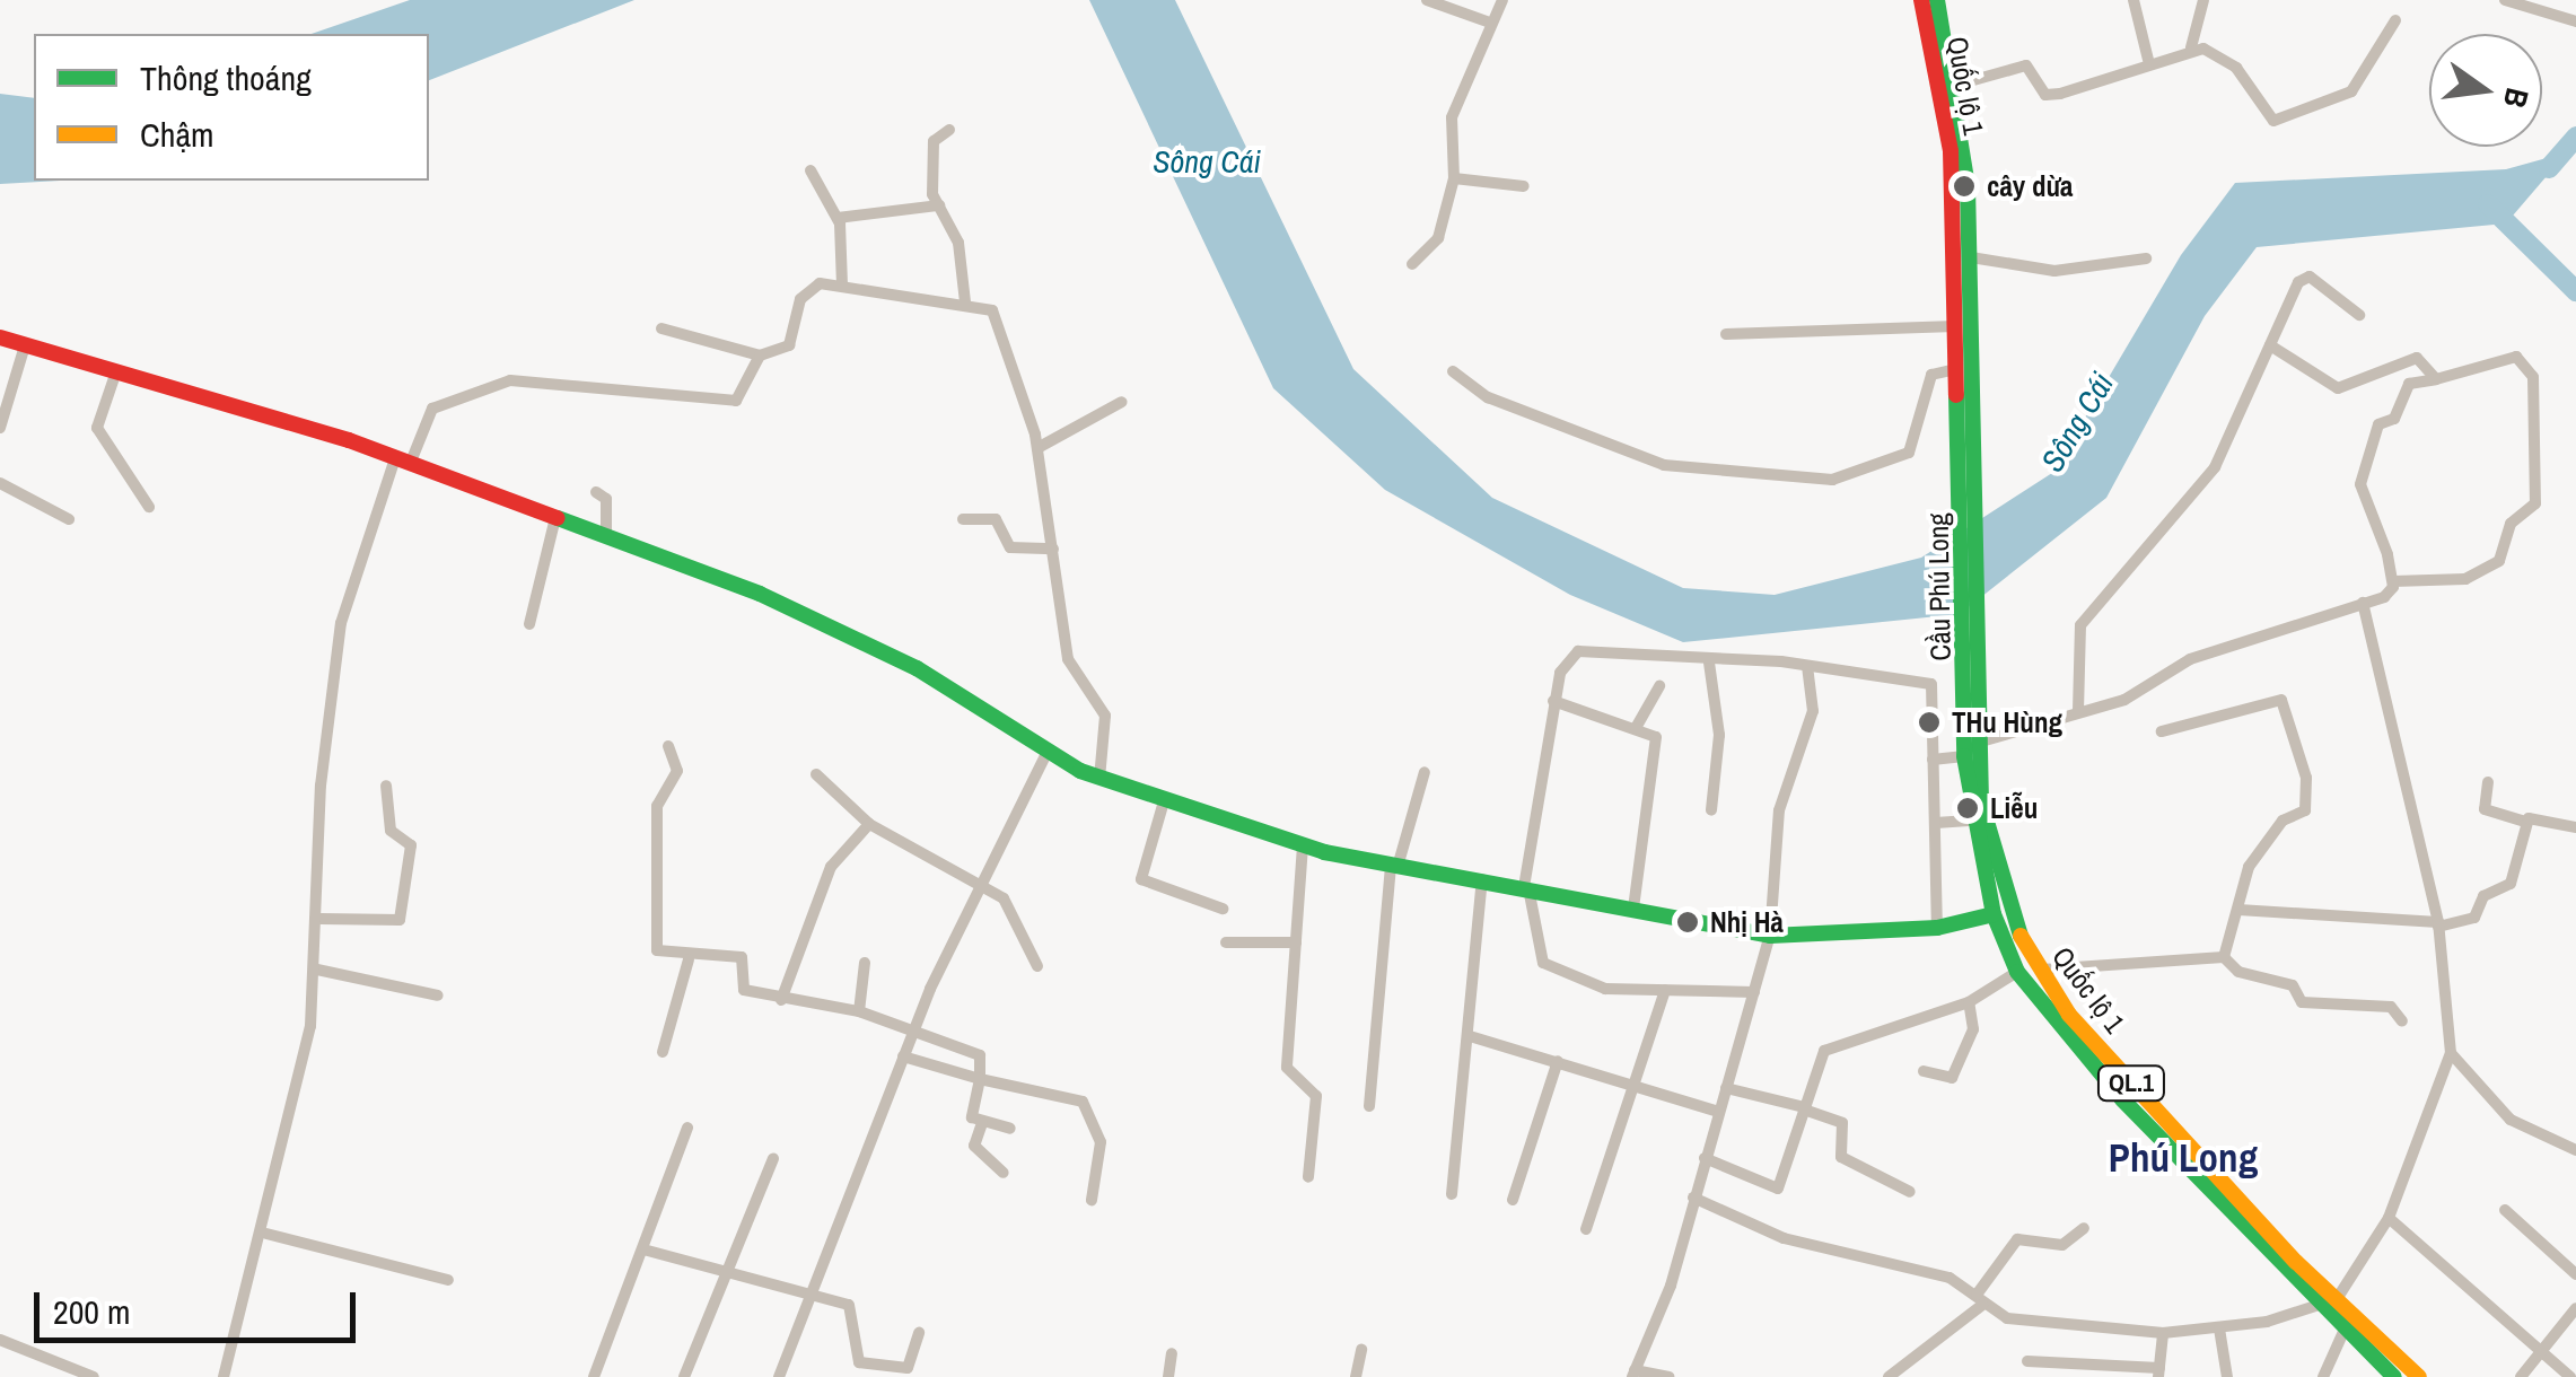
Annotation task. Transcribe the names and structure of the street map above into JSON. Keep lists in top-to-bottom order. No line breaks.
{"streets":{"main road":["Quốc lộ 1","Cầu Phú Long","QL.1"]},"crossings":[["Quốc lộ 1","Cầu Phú Long"]],"districts":["Phú Long"],"water":["Sông Cái"],"places":["cây dừa","THu Hùng","Liễu","Nhị Hà"],"legend":["Thông thoáng","Chậm"],"scale_bar":"200 m","north":"right"}
